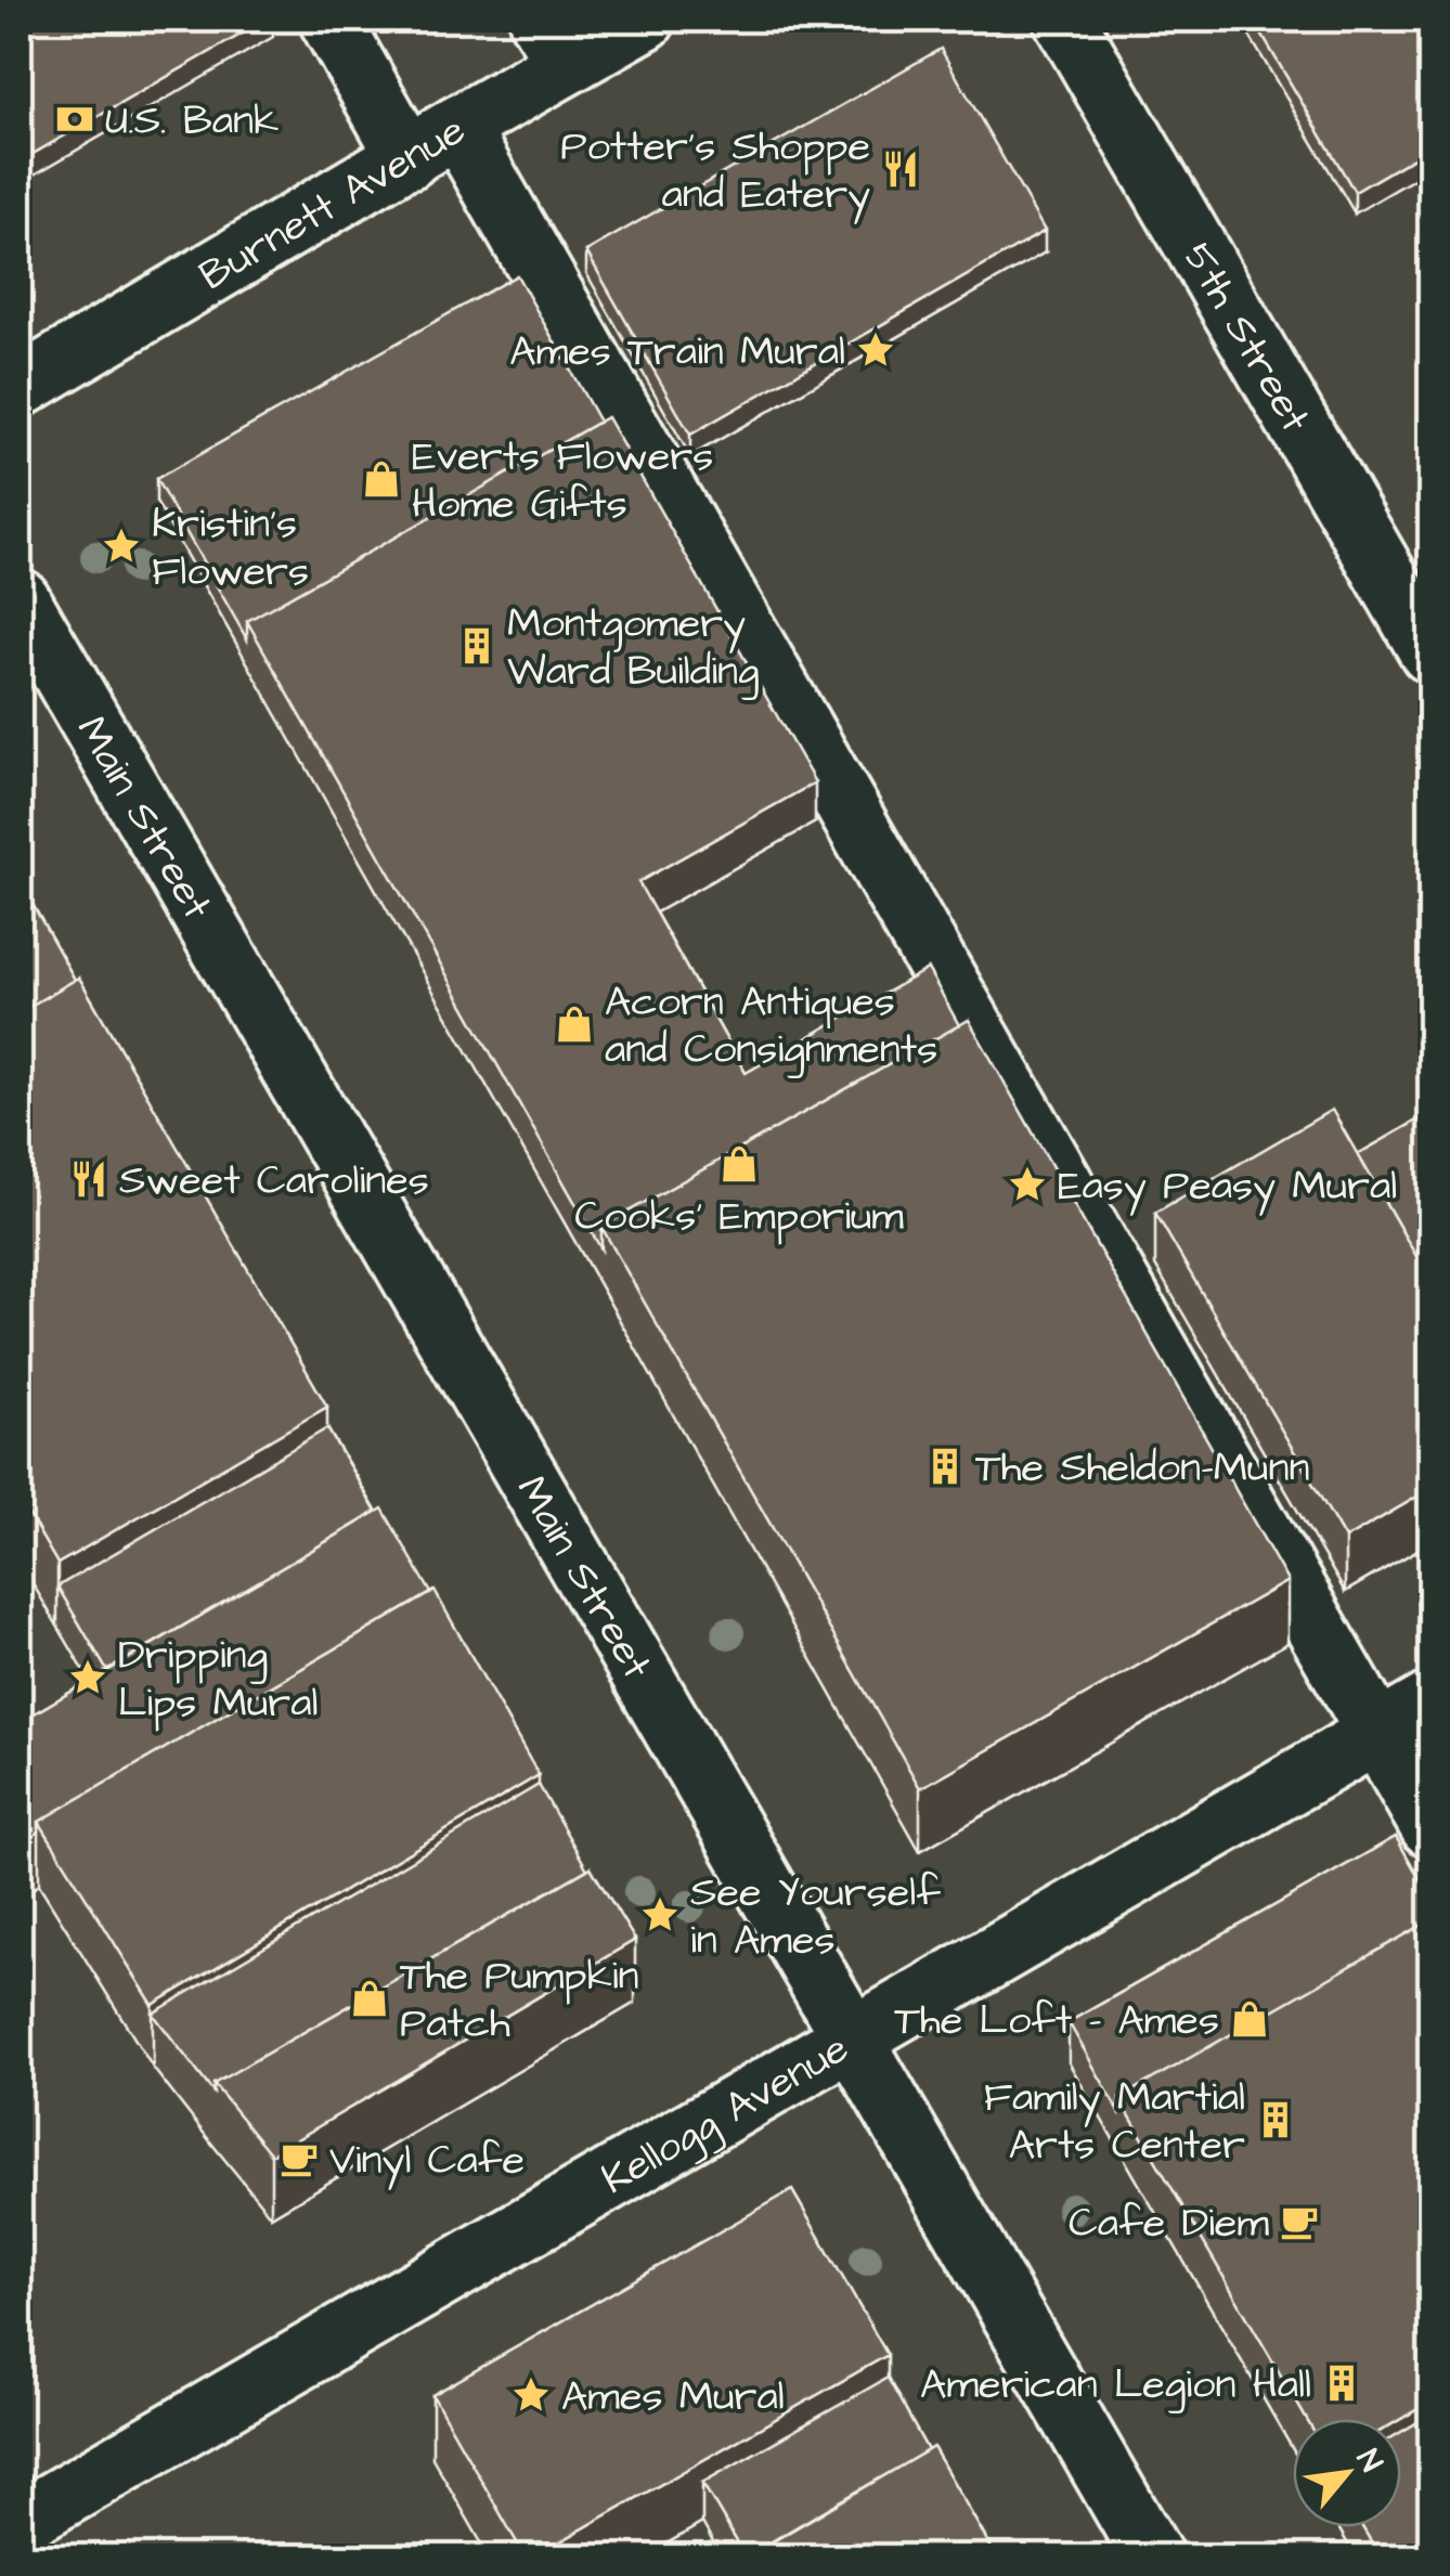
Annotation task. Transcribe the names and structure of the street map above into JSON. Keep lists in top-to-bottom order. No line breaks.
{"streets":{"street":["Burnett Avenue","5th Street","Main Street","Kellogg Avenue"]},"crossings":[["Main Street","Kellogg Avenue"]],"places":{"bank":["U.S. Bank"],"restaurant":["Potter's Shoppe and Eatery","Sweet Carolines"],"place":["Ames Train Mural","Kristin's Flowers","Easy Peasy Mural","Dripping Lips Mural","See Yourself in Ames","Ames Mural"],"shop":["Everts Flowers Home Gifts","Acorn Antiques and Consignments","Cooks' Emporium","The Pumpkin Patch","The Loft - Ames"],"building":["Montgomery Ward Building","The Sheldon-Munn","Family Martial Arts Center","American Legion Hall"],"cafe":["Vinyl Cafe","Cafe Diem"]},"north":"top right"}
